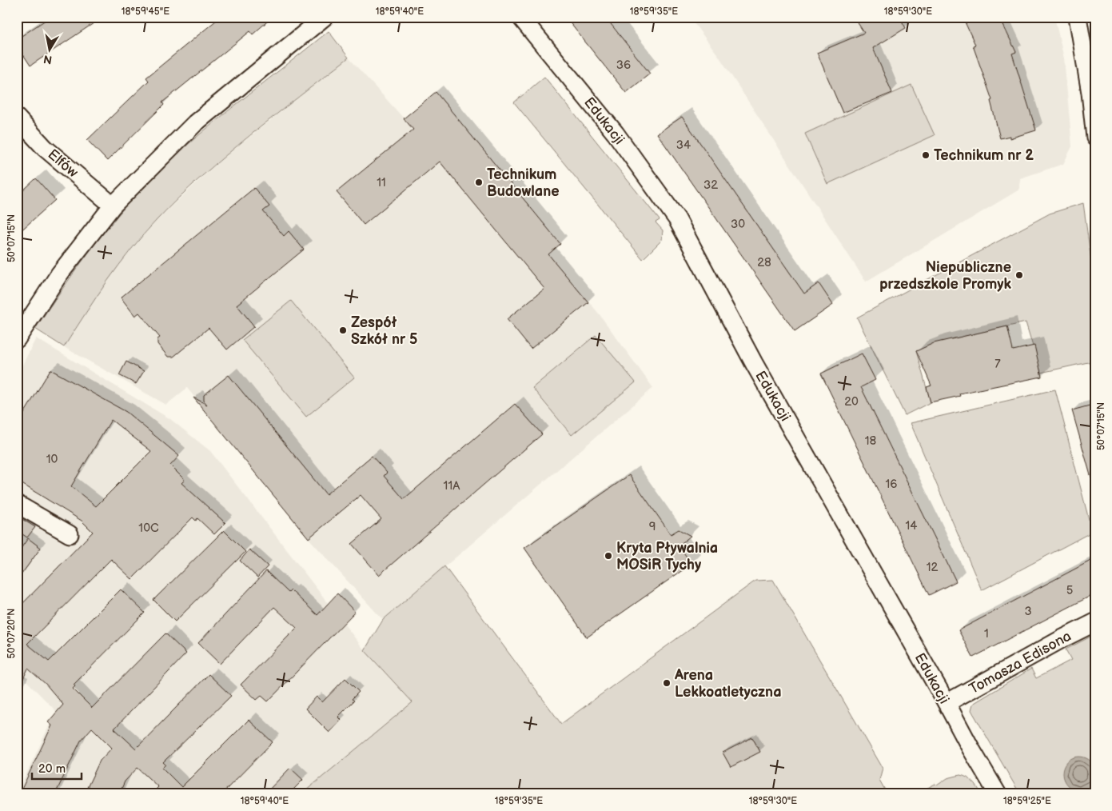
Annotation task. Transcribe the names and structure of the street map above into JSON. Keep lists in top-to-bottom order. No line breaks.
{"streets":{"street":["Edukacji","Elfów","Tomasza Edisona"]},"crossings":[["Edukacji","Tomasza Edisona"]],"places":["Technikum nr 2","Technikum Budowlane","Niepubliczne przedszkole Promyk","Zespół Szkół nr 5","Kryta Pływalnia MOSiR Tychy","Arena Lekkoatletyczna"],"house_numbers":["36","34","11","32","30","28","7","20","18","10","16","11A","14","9","10C","12","5","3","1"],"scale_bar":"20 m","north":"bottom","coordinates":["18°59'45\"E","18°59'40\"E","18°59'35\"E","18°59'30\"E","50°07'15\"N","50°07'20\"N","18°59'25\"E"]}
